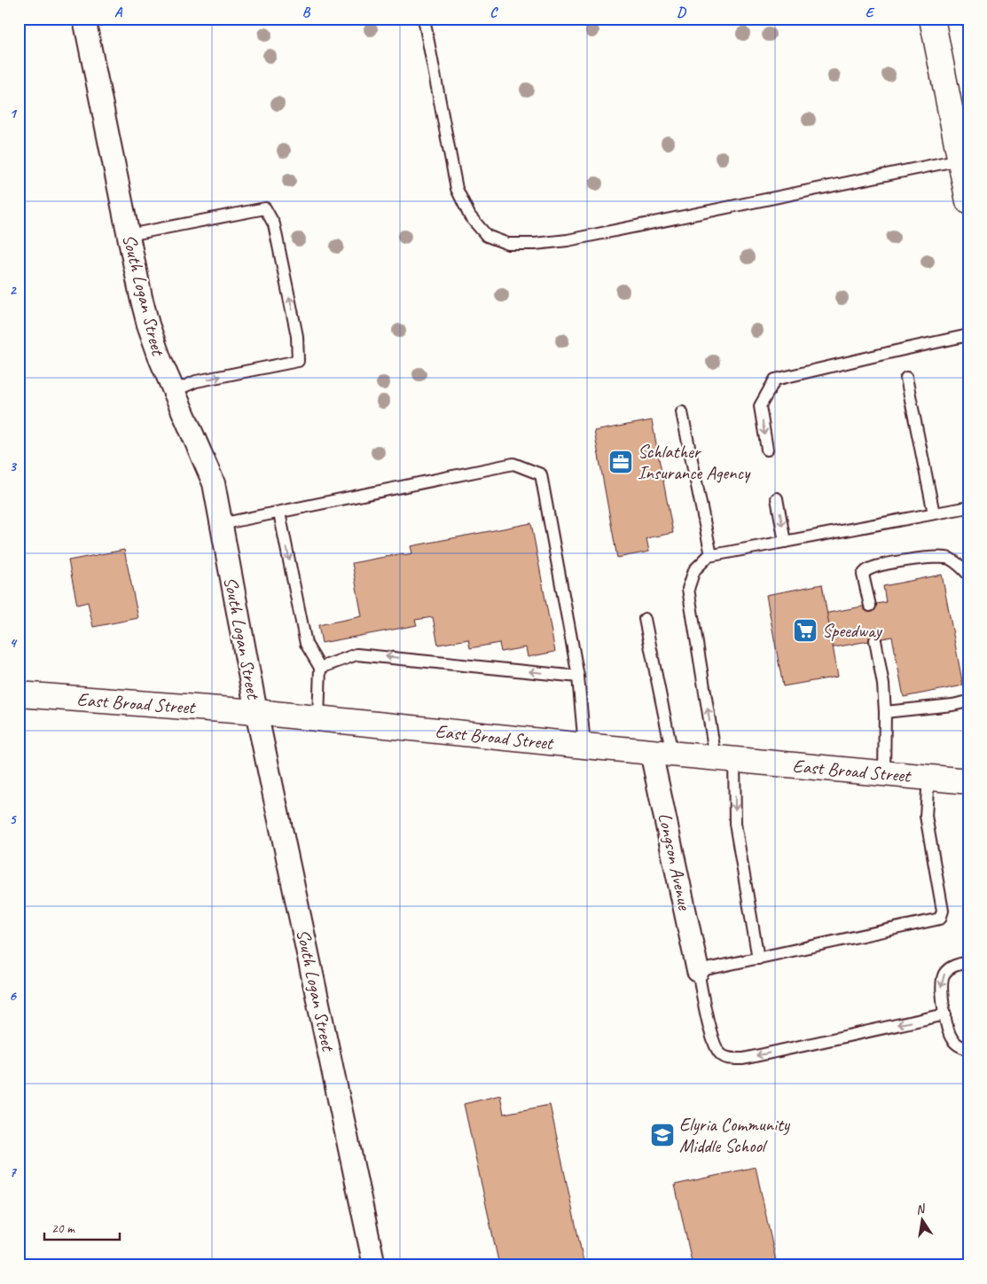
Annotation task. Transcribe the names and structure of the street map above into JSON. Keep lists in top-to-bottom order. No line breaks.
{"streets":{"street":["South Logan Street","East Broad Street","Longson Avenue"]},"crossings":[["South Logan Street","East Broad Street"],["East Broad Street","Longson Avenue"]],"places":{"office":["Schlather Insurance Agency"],"supermarket":["Speedway"],"school or university":["Elyria Community Middle School"]},"scale_bar":"20 m","north":"top","grid":{"columns":["A","B","C","D","E"],"rows":["1","2","3","4","5","6","7"]}}
